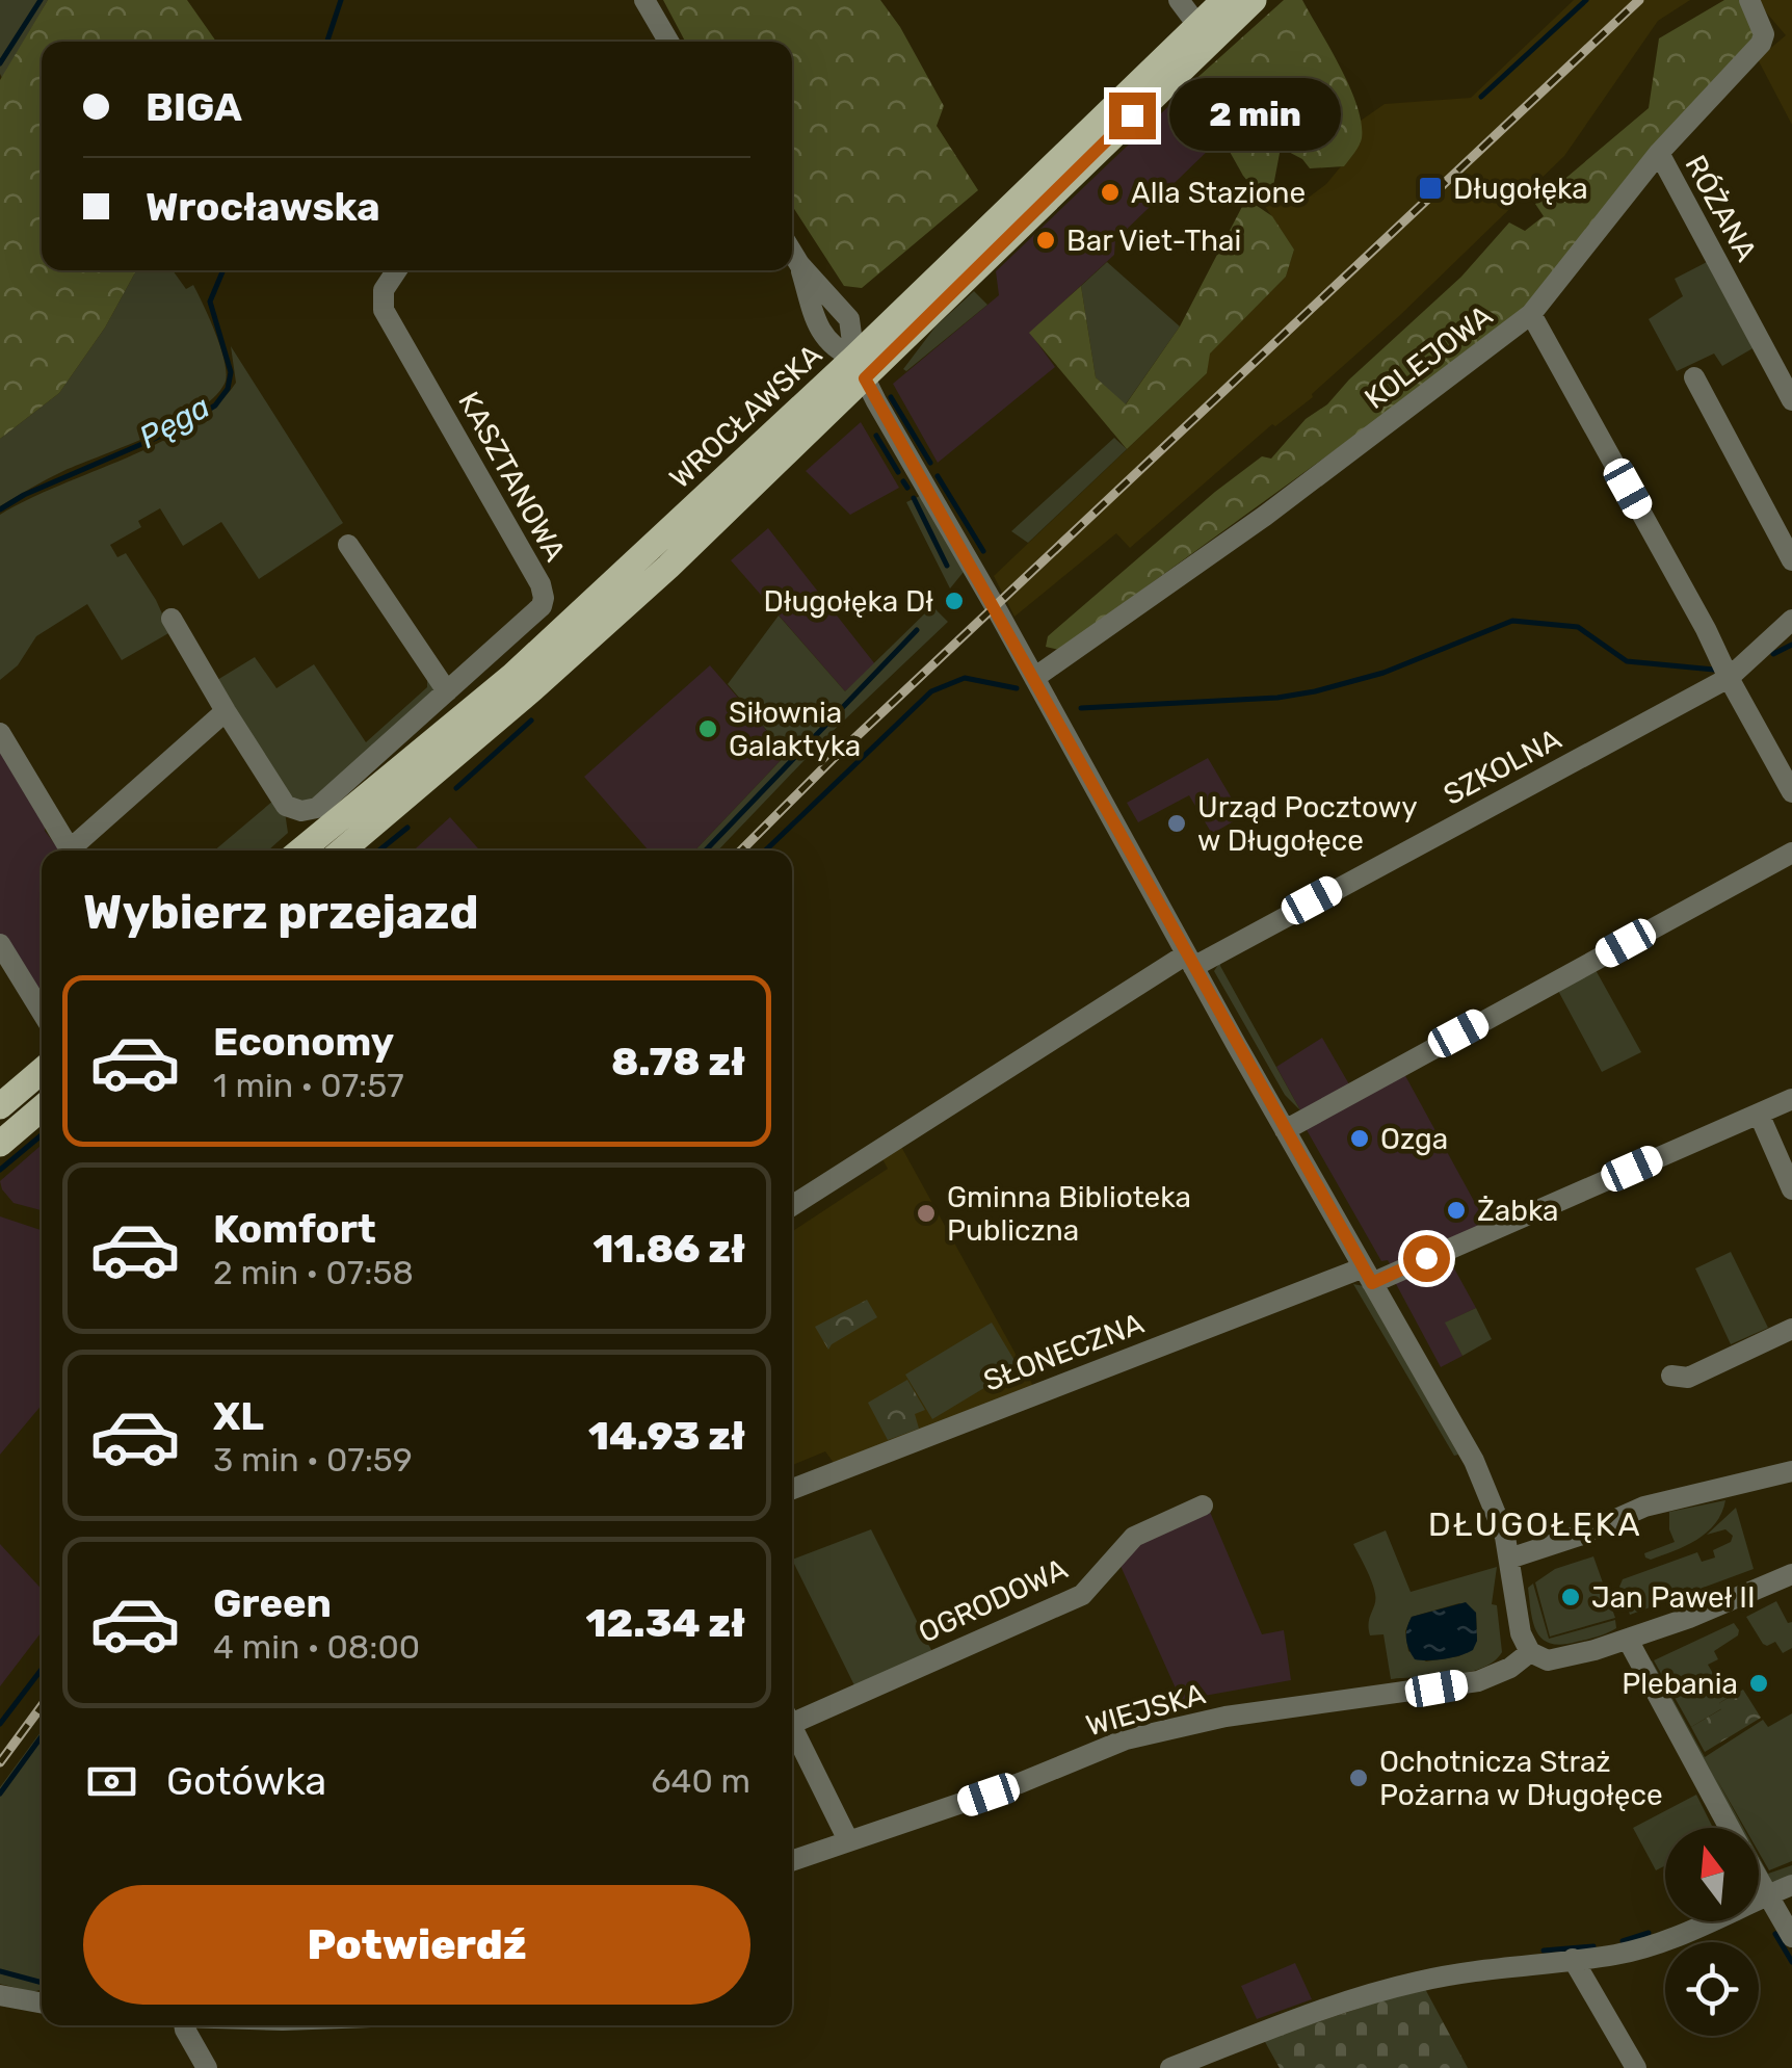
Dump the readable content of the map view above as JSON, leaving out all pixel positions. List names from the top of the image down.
{
  "streets": {
    "main road": ["WROCŁAWSKA"],
    "street": [
      "RÓŻANA",
      "KOLEJOWA",
      "KASZTANOWA",
      "SZKOLNA",
      "SŁONECZNA",
      "OGRODOWA",
      "WIEJSKA"
    ]
  },
  "crossings": [
    ["RÓŻANA", "KOLEJOWA"]
  ],
  "districts": ["DŁUGOŁĘKA"],
  "water": ["Pęga"],
  "places": {
    "transit": ["Długołęka"],
    "other": [
      "Alla Stazione",
      "Bar Viet-Thai",
      "Długołęka Dł",
      "Siłownia Galaktyka",
      "Urząd Pocztowy w Długołęce",
      "Ozga",
      "Żabka",
      "Gminna Biblioteka Publiczna",
      "Jan Paweł II",
      "Plebania",
      "Ochotnicza Straż Pożarna w Długołęce"
    ]
  },
  "north": "top",
  "page": {
    "banner": ["BIGA", "Wrocławska"],
    "bubble": "2 min",
    "heading": "Wybierz przejazd",
    "list": [
      {
        "name": "Economy",
        "note": "1 min · 07:57",
        "value": "8.78 zł"
      },
      {
        "name": "Komfort",
        "note": "2 min · 07:58",
        "value": "11.86 zł"
      },
      {
        "name": "XL",
        "note": "3 min · 07:59",
        "value": "14.93 zł"
      },
      {
        "name": "Green",
        "note": "4 min · 08:00",
        "value": "12.34 zł"
      }
    ],
    "pay": ["Gotówka", "640 m"],
    "buttons": "Potwierdź"
  }
}
